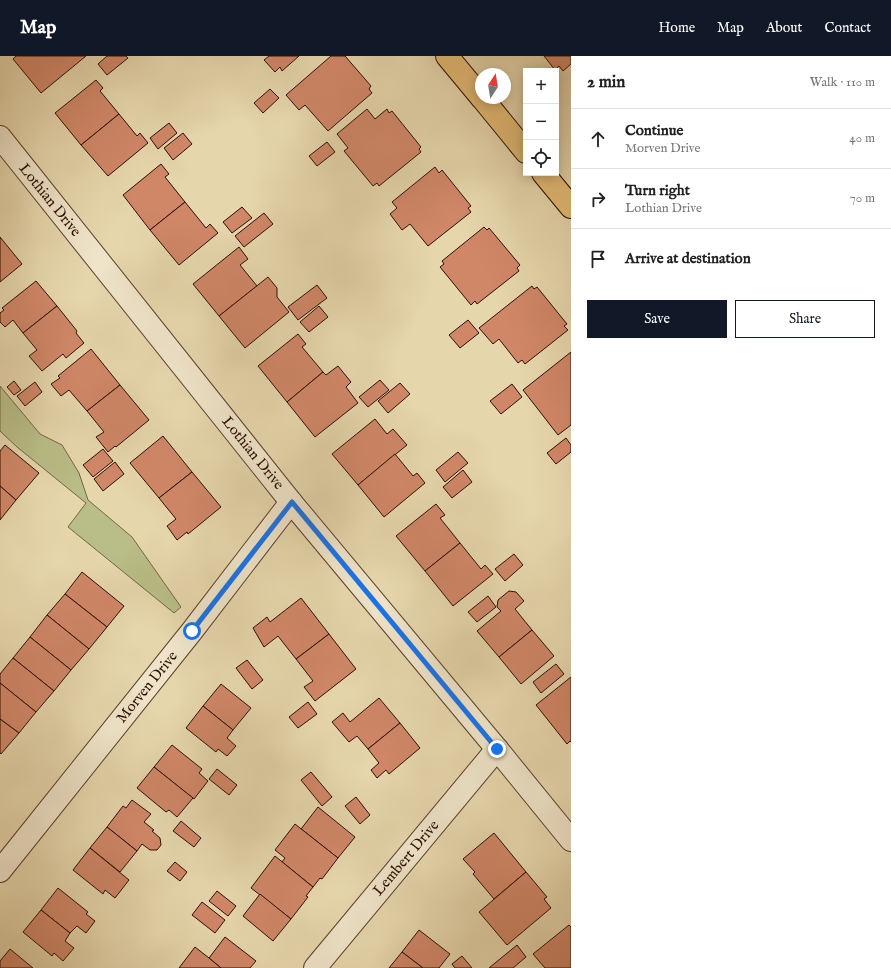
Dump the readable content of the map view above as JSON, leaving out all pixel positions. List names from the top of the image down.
{
  "streets": {
    "street": ["Lothian Drive", "Morven Drive", "Lembert Drive"]
  },
  "crossings": [
    ["Lothian Drive", "Morven Drive"],
    ["Lothian Drive", "Lembert Drive"]
  ],
  "north": "top",
  "page": {
    "header": "Map",
    "nav": [
      "Home",
      "Map",
      "About",
      "Contact"
    ],
    "heading": ["2 min", "Walk · 110 m"],
    "map_buttons": ["+", "−"],
    "list": [
      ["Continue", "Morven Drive", "40 m"],
      ["Turn right", "Lothian Drive", "70 m"],
      "Arrive at destination"
    ],
    "buttons": ["Save", "Share"]
  }
}
